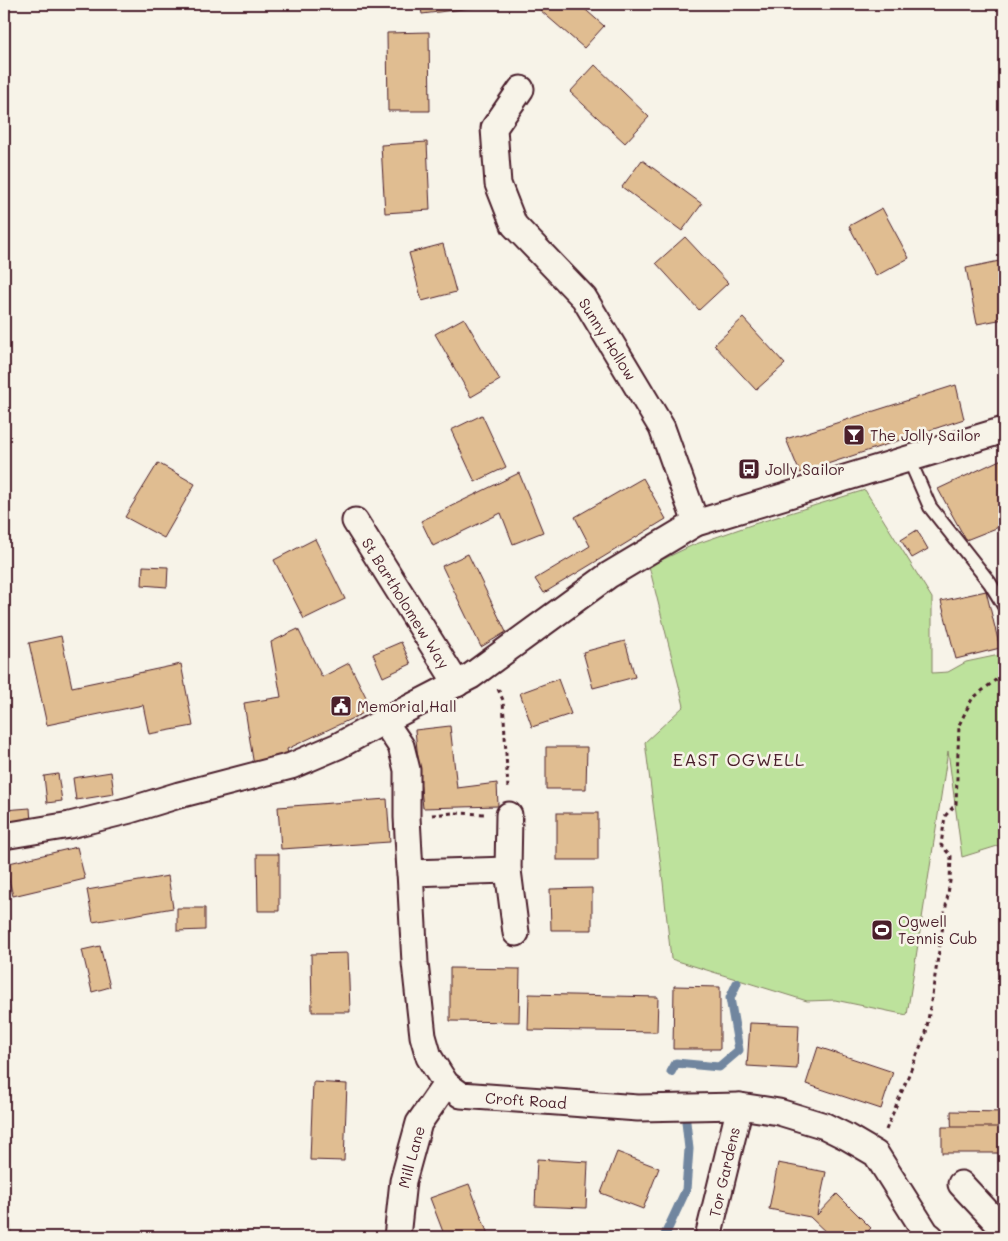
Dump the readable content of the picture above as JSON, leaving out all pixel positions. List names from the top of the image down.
{
  "streets": {
    "street": [
      "Sunny Hollow",
      "St Bartholomew Way",
      "Croft Road",
      "Mill Lane",
      "Tor Gardens"
    ]
  },
  "crossings": [
    ["Croft Road", "Mill Lane"],
    ["Croft Road", "Tor Gardens"]
  ],
  "districts": ["EAST OGWELL"],
  "places": {
    "bar": ["The Jolly Sailor"],
    "bus stop": ["Jolly Sailor"],
    "public building": ["Memorial Hall"],
    "sports": ["Ogwell Tennis Cub"]
  }
}
